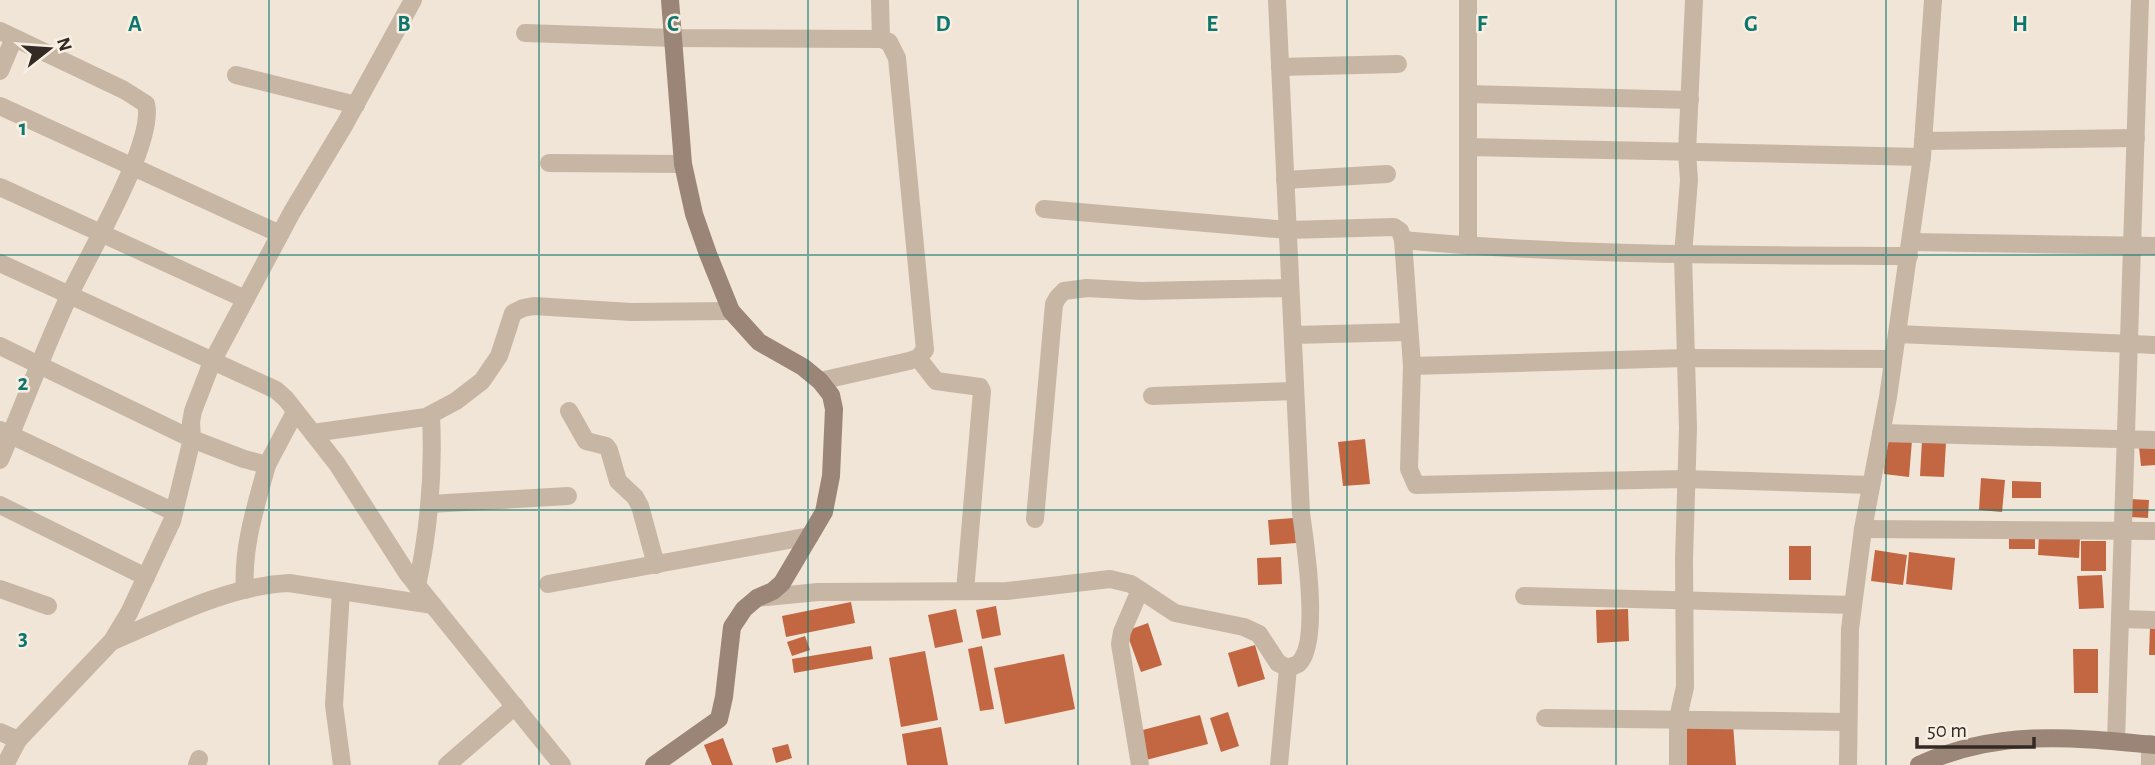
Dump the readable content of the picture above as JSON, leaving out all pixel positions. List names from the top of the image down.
{
  "scale_bar": "50 m",
  "north": "right",
  "grid": {
    "columns": [
      "A",
      "B",
      "C",
      "D",
      "E",
      "F",
      "G",
      "H"
    ],
    "rows": ["1", "2", "3"]
  }
}
